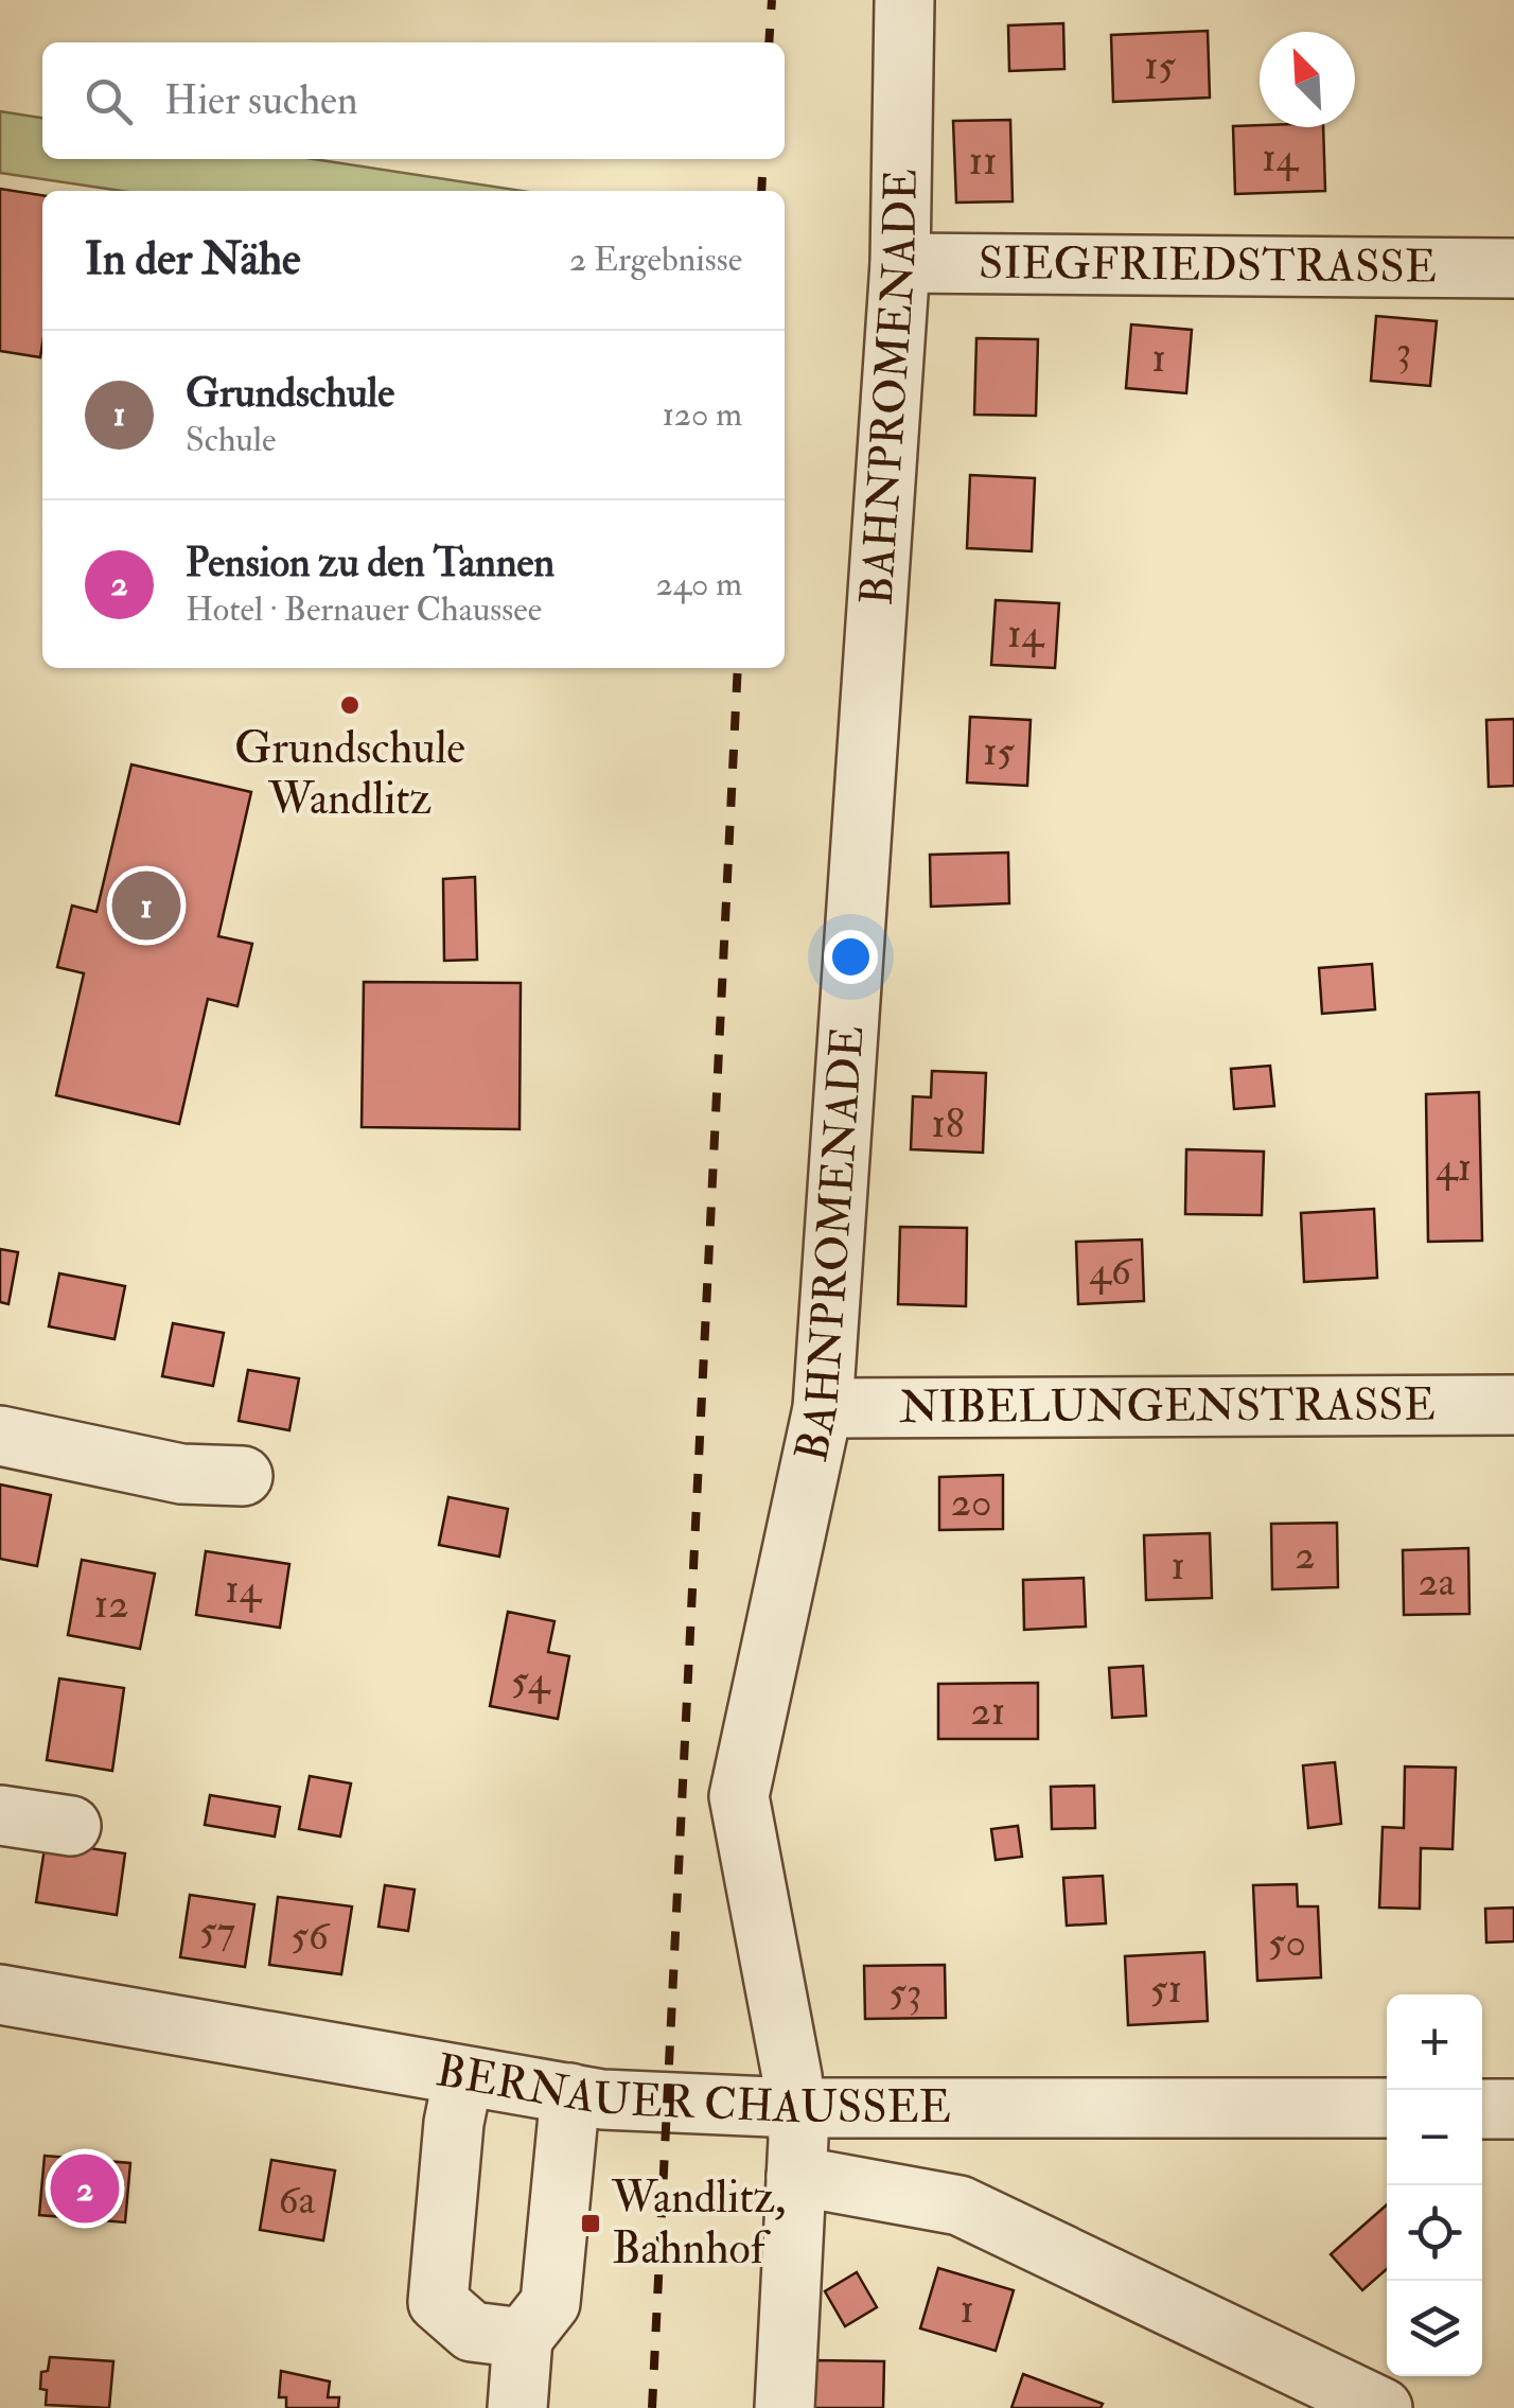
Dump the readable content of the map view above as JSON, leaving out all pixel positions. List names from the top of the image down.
{
  "streets": {
    "street": [
      "SIEGFRIEDSTRASSE",
      "BAHNPROMENADE",
      "NIBELUNGENSTRASSE",
      "BERNAUER CHAUSSEE"
    ]
  },
  "crossings": [
    ["SIEGFRIEDSTRASSE", "BAHNPROMENADE"],
    ["BAHNPROMENADE", "NIBELUNGENSTRASSE"],
    ["BAHNPROMENADE", "BERNAUER CHAUSSEE"]
  ],
  "places": {
    "other": ["Grundschule Wandlitz"],
    "transit": ["Wandlitz, Bahnhof"]
  },
  "house_numbers": [
    "15",
    "14",
    "11",
    "3",
    "1",
    "14",
    "15",
    "18",
    "41",
    "46",
    "20",
    "2",
    "1",
    "2a",
    "14",
    "12",
    "54",
    "21",
    "57",
    "56",
    "50",
    "51",
    "53",
    "6a",
    "1"
  ],
  "north": "top left",
  "page": {
    "search": "Hier suchen",
    "heading": ["In der Nähe", "2 Ergebnisse"],
    "list": [
      {
        "mark": "1",
        "name": "Grundschule",
        "note": "Schule",
        "value": "120 m"
      },
      {
        "mark": "2",
        "name": "Pension zu den Tannen",
        "note": "Hotel · Bernauer Chaussee",
        "value": "240 m"
      }
    ],
    "pins": ["1", "2"],
    "map_buttons": ["+", "−"]
  }
}
